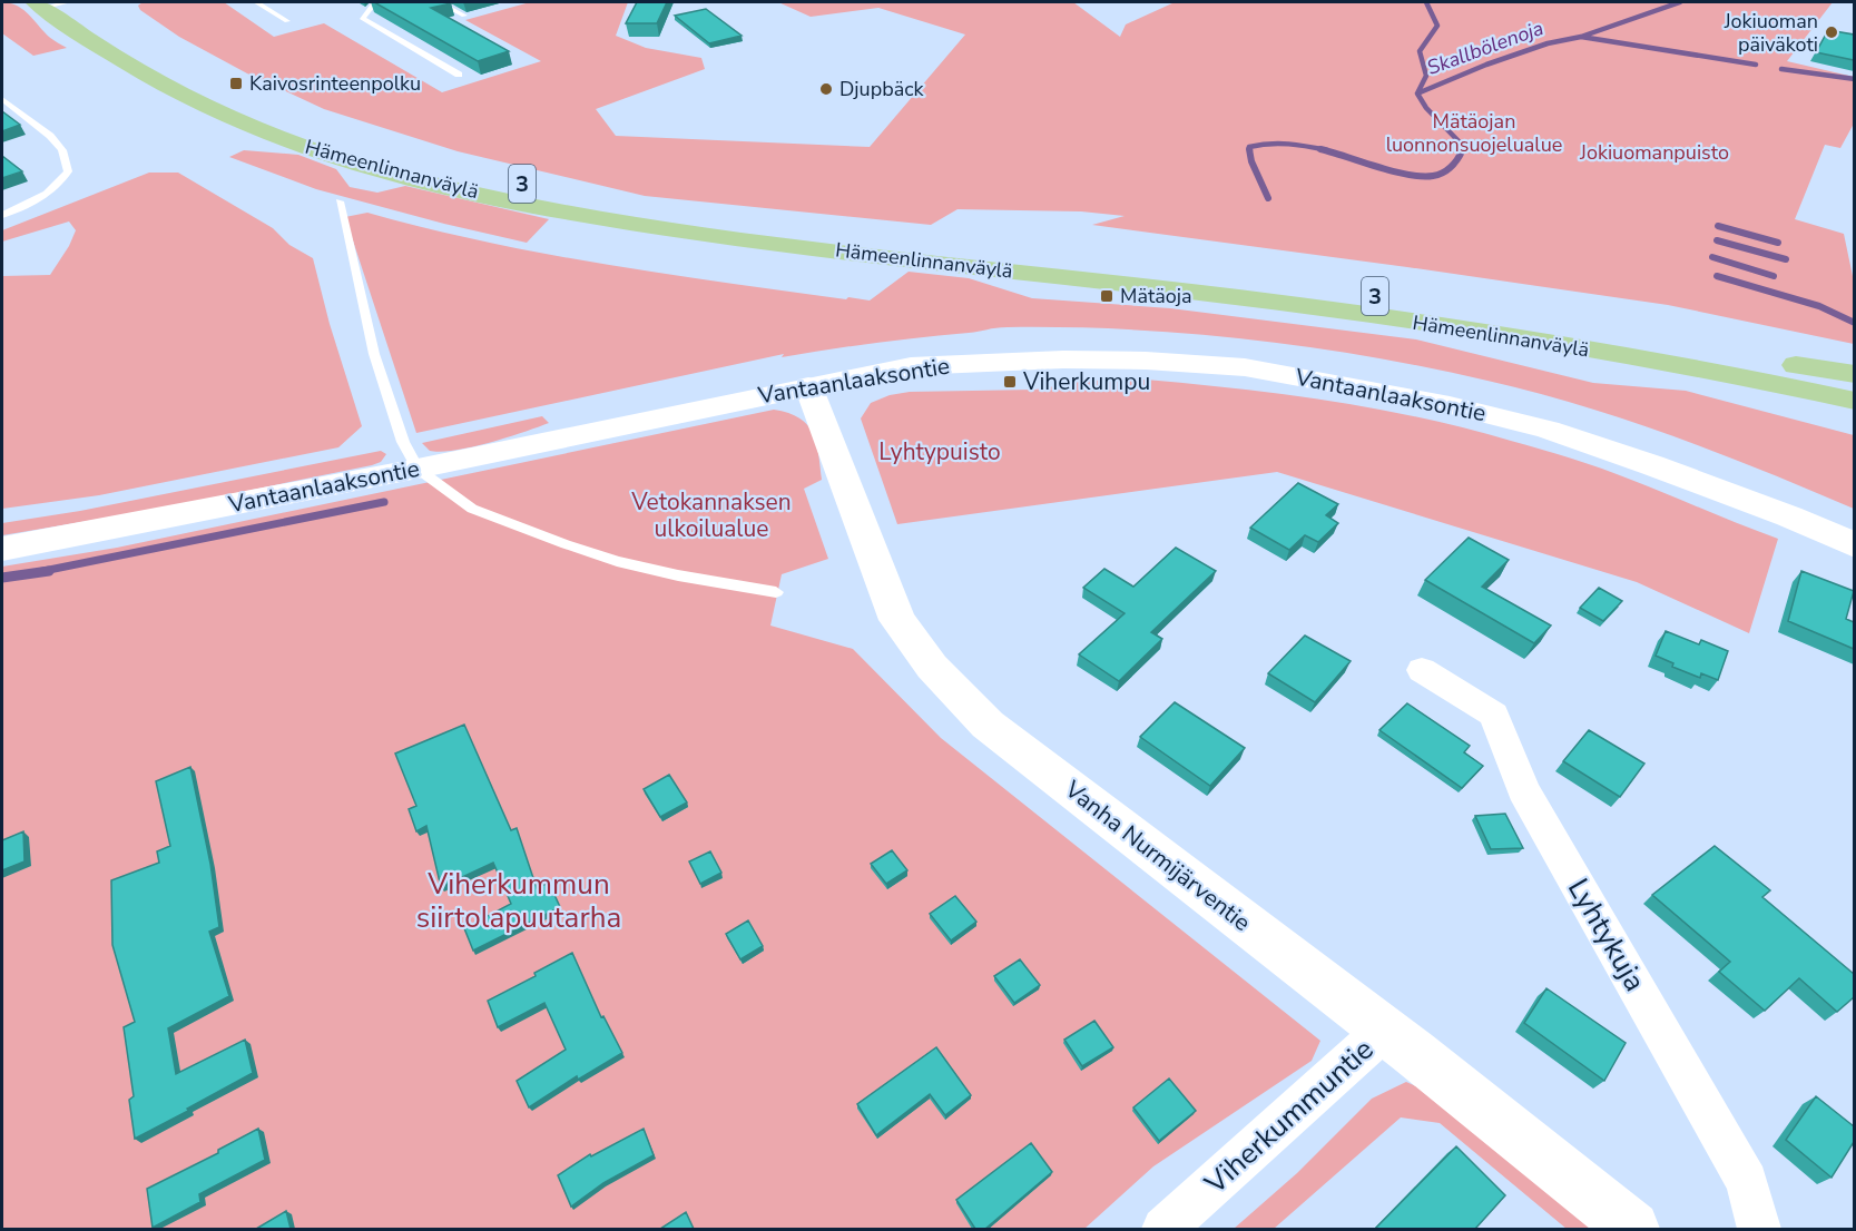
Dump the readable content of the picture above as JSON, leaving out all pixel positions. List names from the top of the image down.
{
  "streets": {
    "highway": ["Hämeenlinnanväylä", "3"],
    "main road": ["Vantaanlaaksontie", "Vanha Nurmijärventie"],
    "street": ["Lyhtykuja", "Viherkummuntie"]
  },
  "crossings": [
    ["Vantaanlaaksontie", "Vanha Nurmijärventie"],
    ["Vanha Nurmijärventie", "Viherkummuntie"]
  ],
  "water": ["Skallbölenoja"],
  "parks": [
    "Mätäojan luonnonsuojelualue",
    "Jokiuomanpuisto",
    "Lyhtypuisto",
    "Vetokannaksen ulkoilualue",
    "Viherkummun siirtolapuutarha"
  ],
  "places": {
    "other": ["Jokiuoman päiväkoti", "Djupbäck"],
    "transit": ["Kaivosrinteenpolku", "Mätäoja", "Viherkumpu"]
  }
}
